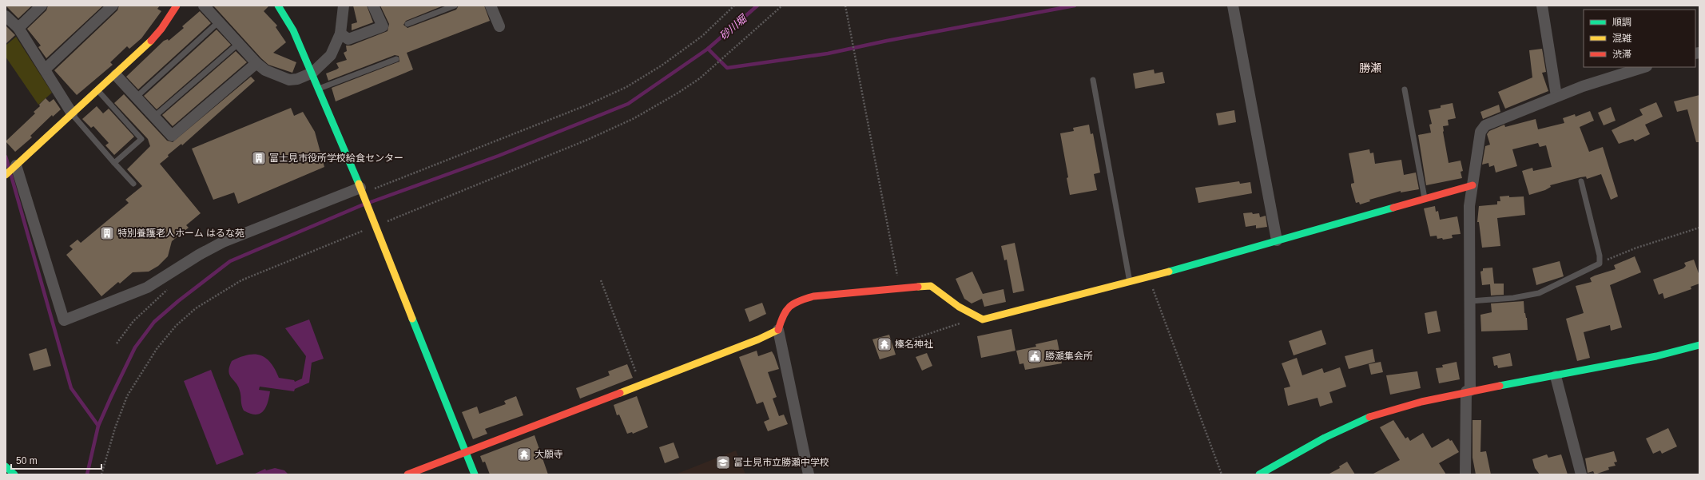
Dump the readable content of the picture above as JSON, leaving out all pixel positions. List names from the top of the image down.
{
  "districts": ["勝瀬"],
  "water": ["砂川堀"],
  "places": {
    "building": ["富士見市役所学校給食センター", "特別養護老人ホーム はるな苑"],
    "temple": ["榛名神社", "大願寺"],
    "public building": ["勝瀬集会所"],
    "school or university": ["富士見市立勝瀬中学校"]
  },
  "legend": ["順調", "混雑", "渋滞"],
  "scale_bar": "50 m"
}
